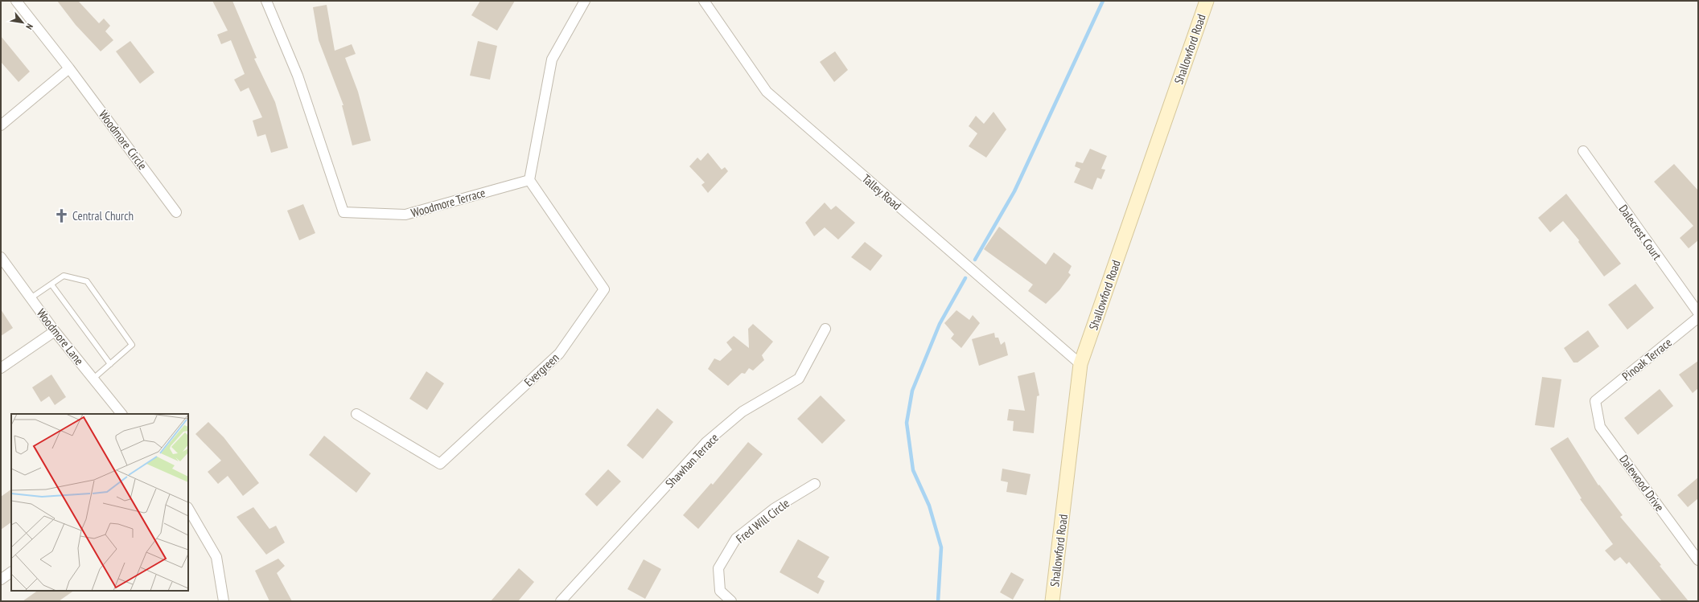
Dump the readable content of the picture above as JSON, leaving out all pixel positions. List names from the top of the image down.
{
  "streets": {
    "street": [
      "Shallowford Road",
      "Woodmore Circle",
      "Talley Road",
      "Woodmore Terrace",
      "Dalecrest Court",
      "Woodmore Lane",
      "Pinoak Terrace",
      "Evergreen",
      "Shawhan Terrace",
      "Dalewood Drive",
      "Fred Will Circle"
    ]
  },
  "crossings": [
    ["Shallowford Road", "Talley Road"],
    ["Woodmore Terrace", "Evergreen"],
    ["Pinoak Terrace", "Dalewood Drive"]
  ],
  "places": {
    "church": ["Central Church"]
  },
  "north": "bottom right"
}
